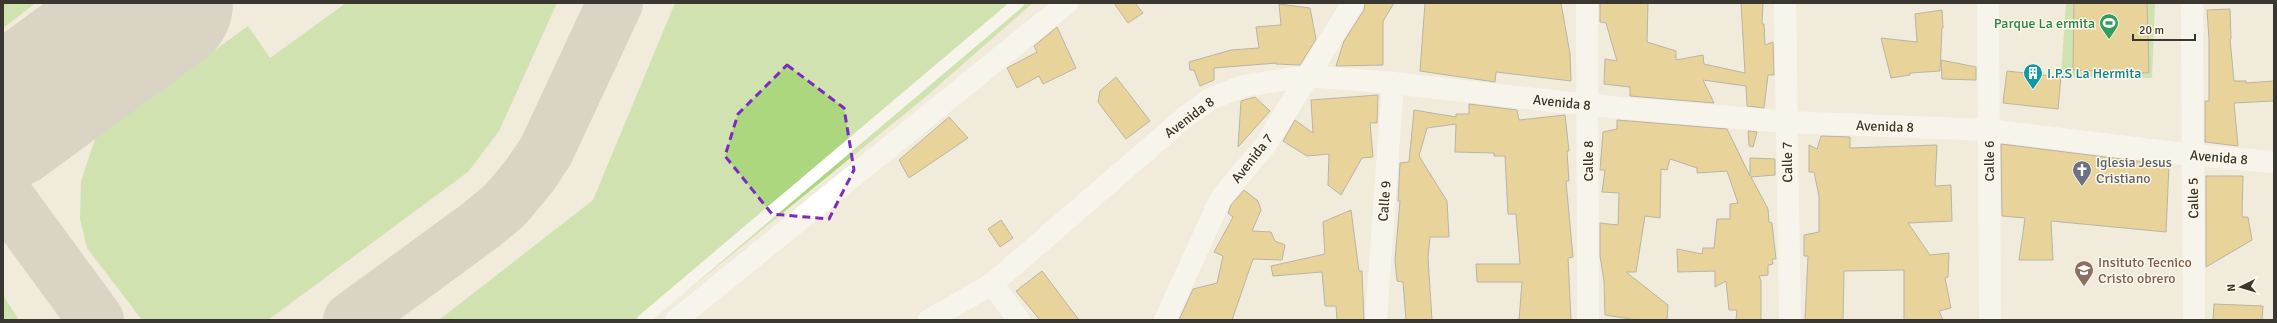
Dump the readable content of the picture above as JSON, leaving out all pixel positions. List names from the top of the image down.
{
  "streets": {
    "street": [
      "Avenida 8",
      "Avenida 7",
      "Calle 8",
      "Calle 6",
      "Calle 7",
      "Calle 5",
      "Calle 9"
    ]
  },
  "crossings": [
    ["Avenida 8", "Avenida 7"],
    ["Avenida 8", "Calle 8"],
    ["Avenida 8", "Calle 6"],
    ["Avenida 8", "Calle 7"],
    ["Avenida 8", "Calle 5"],
    ["Avenida 8", "Calle 9"]
  ],
  "places": {
    "sports": ["Parque La ermita"],
    "building": ["I.P.S La Hermita"],
    "church": ["Iglesia Jesus Cristiano"],
    "school or university": ["Insituto Tecnico Cristo obrero"]
  },
  "scale_bar": "20 m",
  "north": "left"
}
